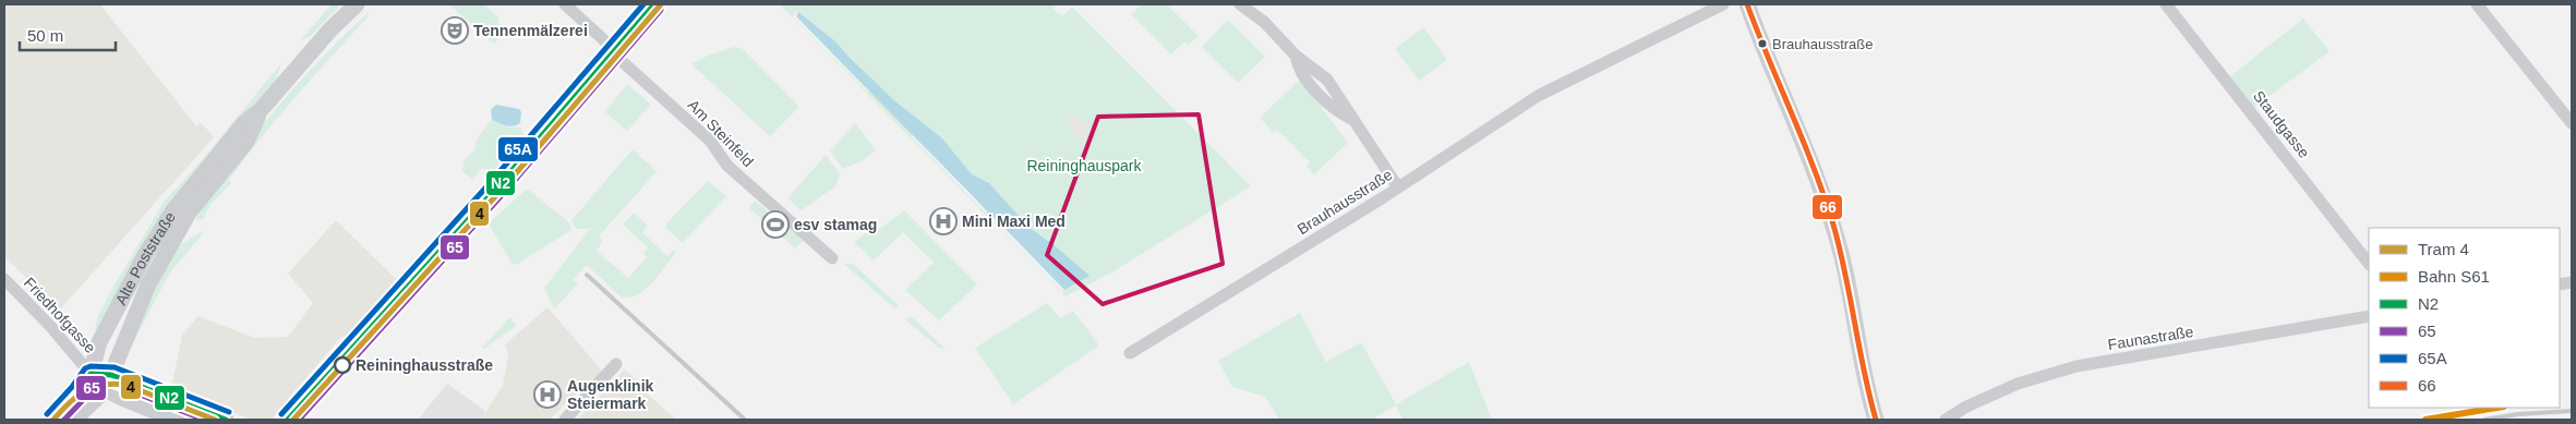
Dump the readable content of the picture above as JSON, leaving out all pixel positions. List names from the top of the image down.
{
  "streets": {
    "main road": ["Alte Poststraße"],
    "street": [
      "Staudgasse",
      "Am Steinfeld",
      "Brauhausstraße",
      "Friedhofgasse",
      "Faunastraße"
    ]
  },
  "crossings": [
    ["Alte Poststraße", "Friedhofgasse"]
  ],
  "parks": ["Reininghauspark"],
  "places": {
    "theatre": ["Tennenmälzerei"],
    "other": ["Brauhausstraße", "Reininghausstraße"],
    "hospital": ["Mini Maxi Med", "Augenklinik Steiermark"],
    "sports": ["esv stamag"]
  },
  "lines": [
    "tram line 4",
    "transit line N2",
    "transit line 65A",
    "transit line 66",
    "transit line 65",
    "rail line S61"
  ],
  "legend": [
    "Tram 4",
    "Bahn S61",
    "N2",
    "65",
    "65A",
    "66"
  ],
  "scale_bar": "50 m"
}
